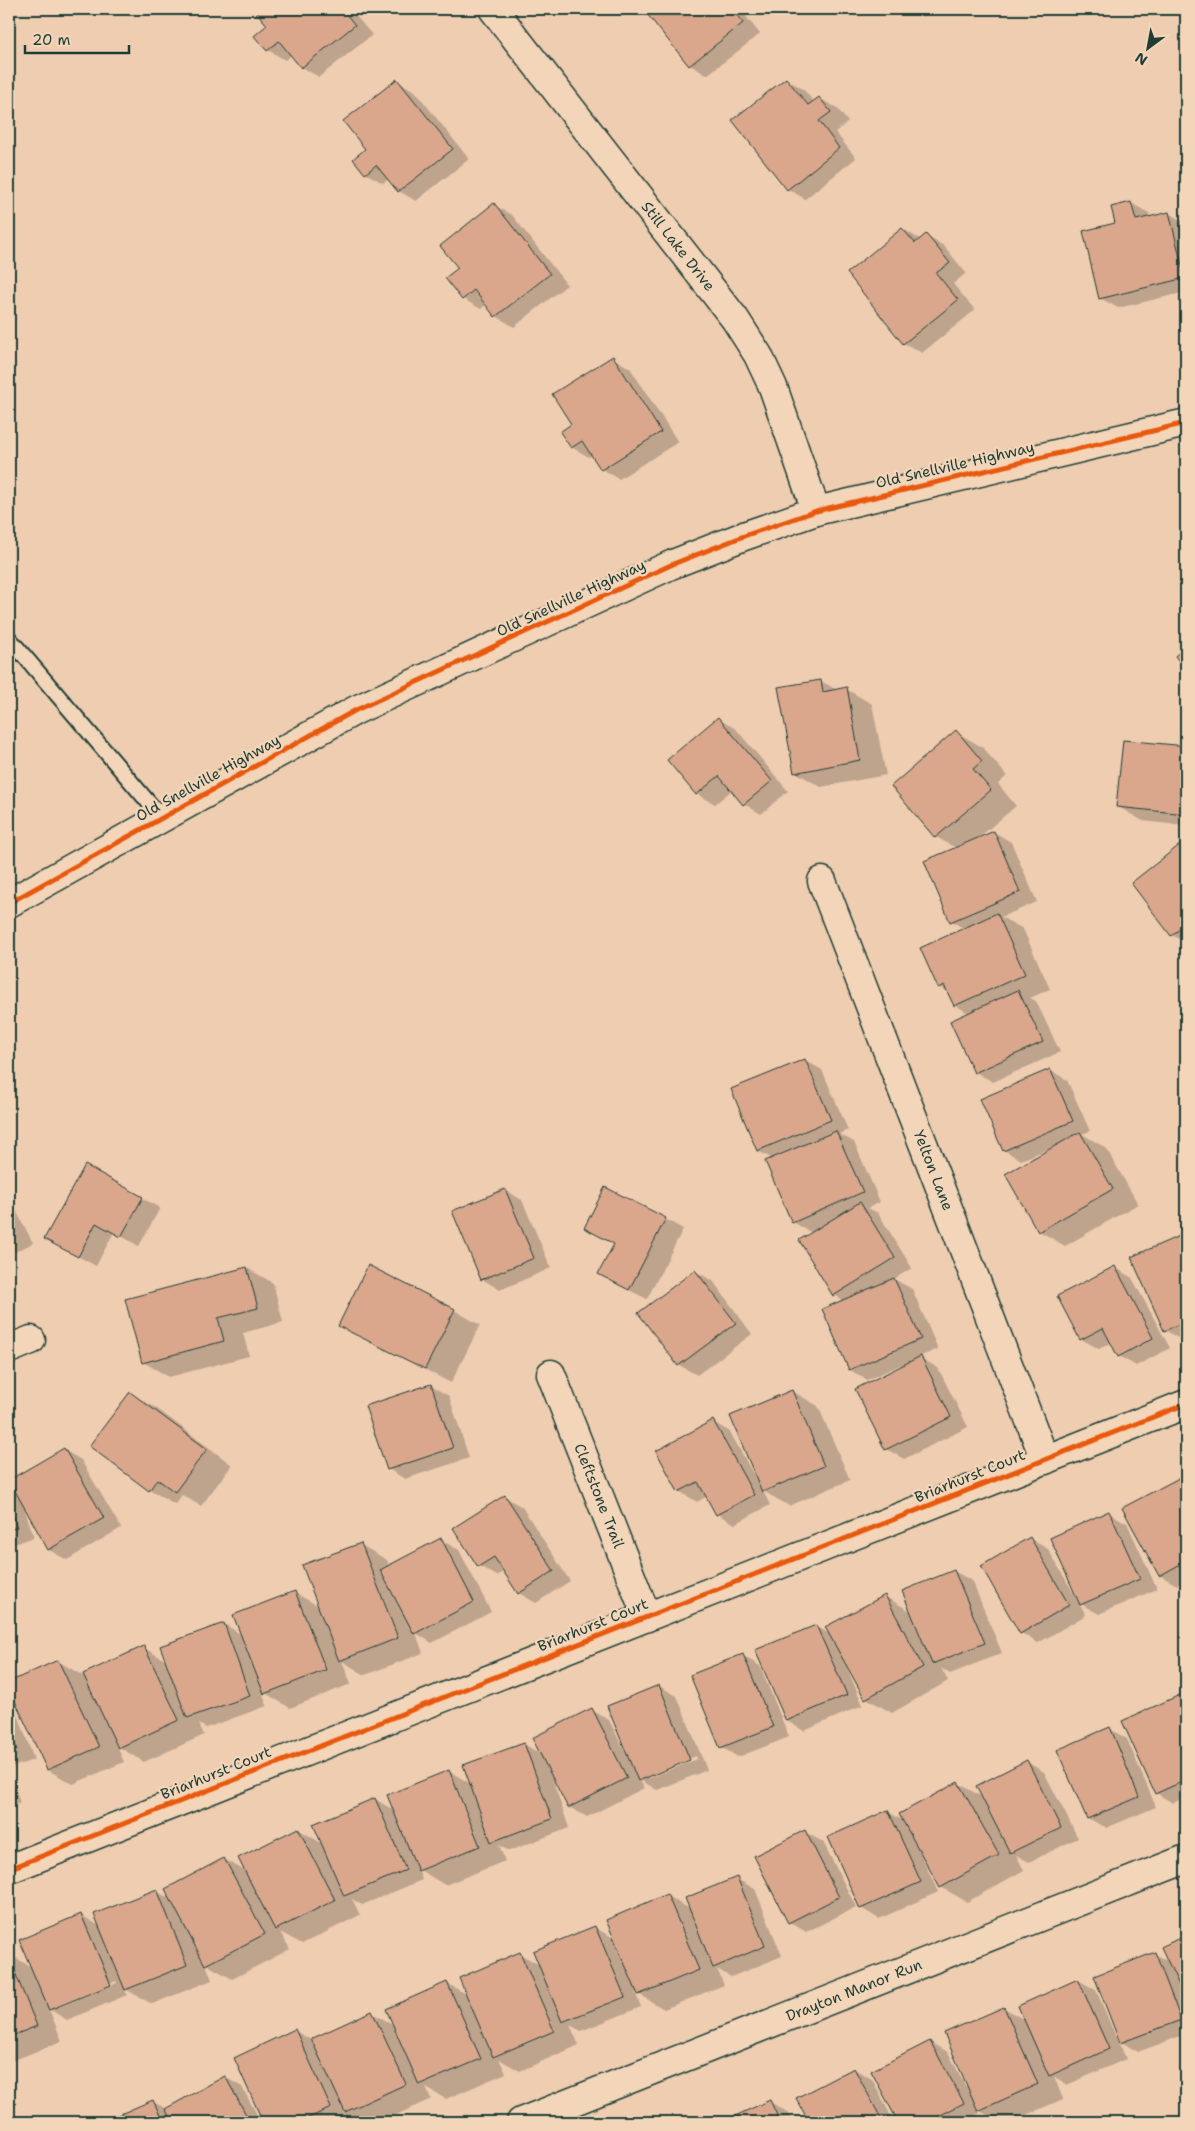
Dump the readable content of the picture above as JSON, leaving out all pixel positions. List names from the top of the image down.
{
  "streets": {
    "street": [
      "Still Lake Drive",
      "Old Snellville Highway",
      "Yelton Lane",
      "Briarhurst Court",
      "Cleftstone Trail",
      "Drayton Manor Run"
    ]
  },
  "crossings": [
    ["Still Lake Drive", "Old Snellville Highway"],
    ["Yelton Lane", "Briarhurst Court"],
    ["Briarhurst Court", "Cleftstone Trail"]
  ],
  "scale_bar": "20 m",
  "north": "bottom left"
}
